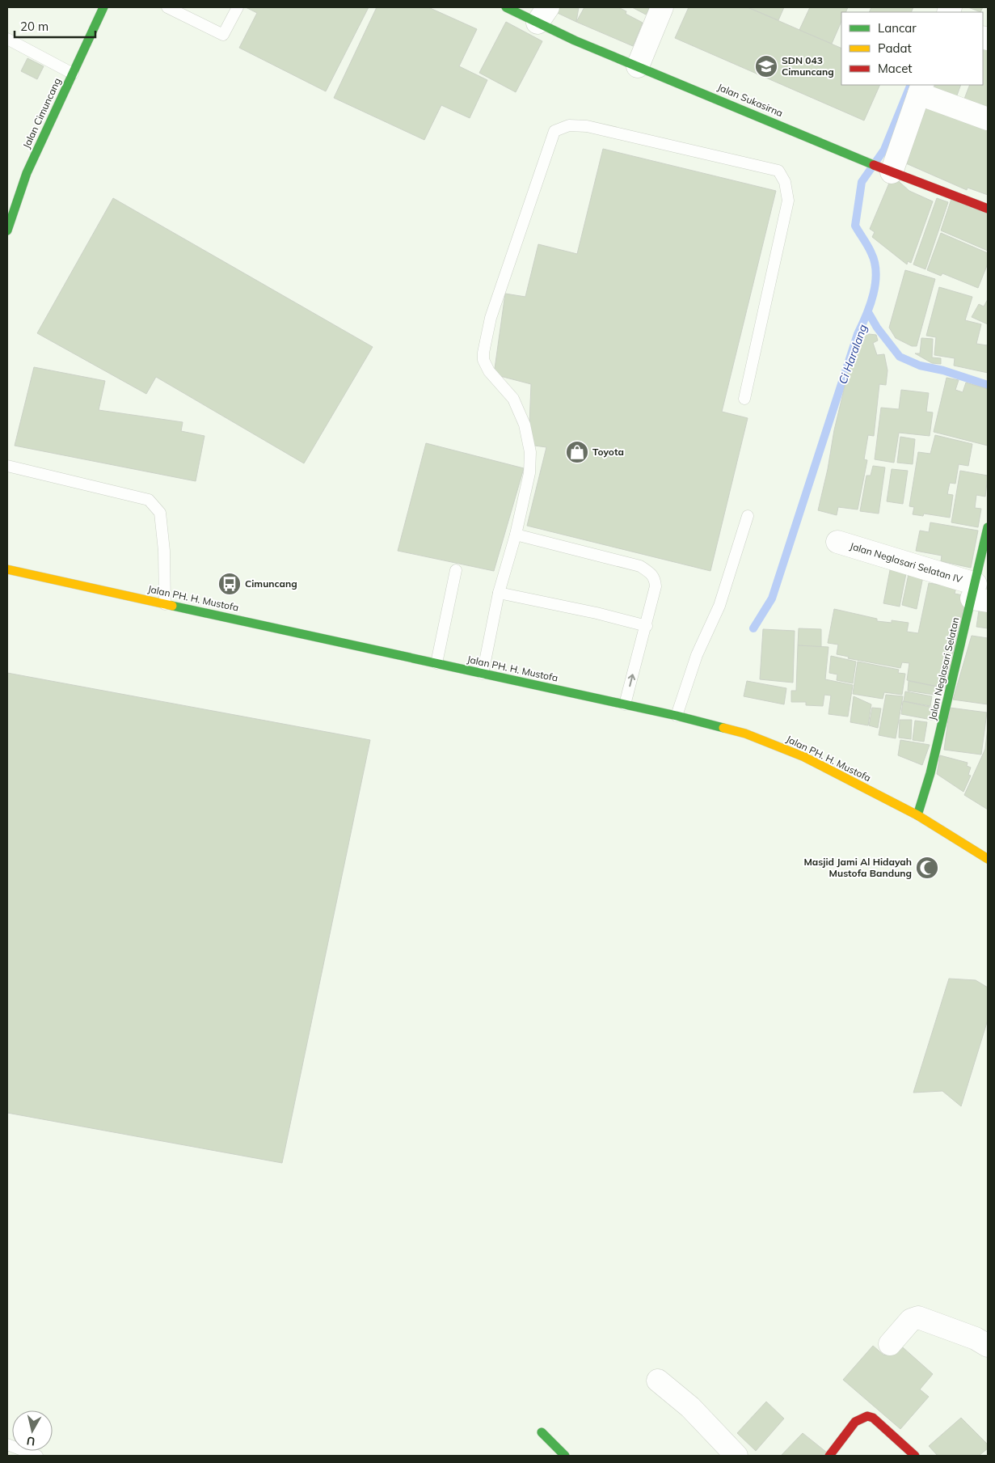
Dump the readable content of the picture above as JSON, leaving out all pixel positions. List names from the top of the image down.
{
  "streets": {
    "main road": [
      "Jalan Sukasirna",
      "Jalan Cimuncang",
      "Jalan PH. H. Mustofa",
      "Jalan Neglasari Selatan"
    ],
    "street": ["Jalan Neglasari Selatan IV"]
  },
  "crossings": [
    ["Jalan Neglasari Selatan IV", "Jalan Neglasari Selatan"],
    ["Jalan PH. H. Mustofa", "Jalan Neglasari Selatan"]
  ],
  "water": ["Ci Haralang"],
  "places": {
    "school or university": ["SDN 043 Cimuncang"],
    "shop": ["Toyota"],
    "bus stop": ["Cimuncang"],
    "mosque": ["Masjid Jami Al Hidayah Mustofa Bandung"]
  },
  "legend": ["Lancar", "Padat", "Macet"],
  "scale_bar": "20 m",
  "north": "bottom"
}
